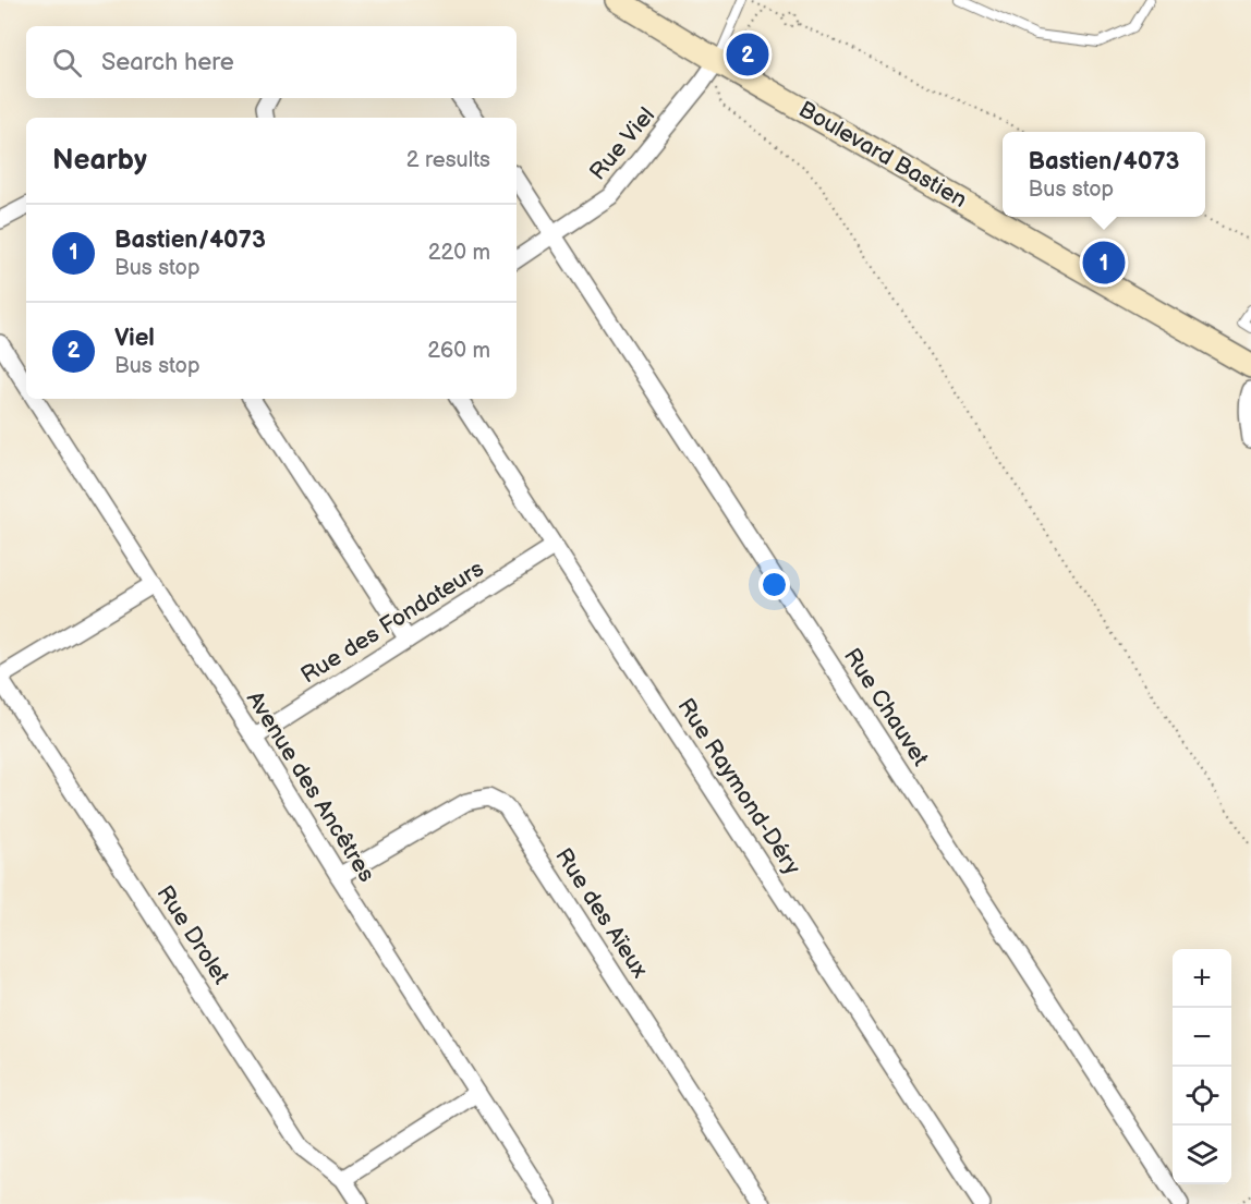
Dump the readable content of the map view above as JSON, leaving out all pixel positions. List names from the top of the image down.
{
  "streets": {
    "main road": ["Boulevard Bastien"],
    "street": [
      "Rue Viel",
      "Rue des Fondateurs",
      "Rue Chauvet",
      "Avenue des Ancêtres",
      "Rue Raymond-Déry",
      "Rue des Aïeux",
      "Rue Drolet"
    ]
  },
  "crossings": [
    ["Rue Viel", "Boulevard Bastien"],
    ["Rue Viel", "Rue Chauvet"],
    ["Rue des Fondateurs", "Avenue des Ancêtres"],
    ["Rue des Fondateurs", "Rue Raymond-Déry"],
    ["Avenue des Ancêtres", "Rue des Aïeux"]
  ],
  "page": {
    "search": "Search here",
    "pins": ["2", "1"],
    "heading": ["Nearby", "2 results"],
    "popup": ["Bastien/4073", "Bus stop"],
    "list": [
      {
        "mark": "1",
        "name": "Bastien/4073",
        "note": "Bus stop",
        "value": "220 m"
      },
      {
        "mark": "2",
        "name": "Viel",
        "note": "Bus stop",
        "value": "260 m"
      }
    ],
    "map_buttons": ["+", "−"]
  }
}
